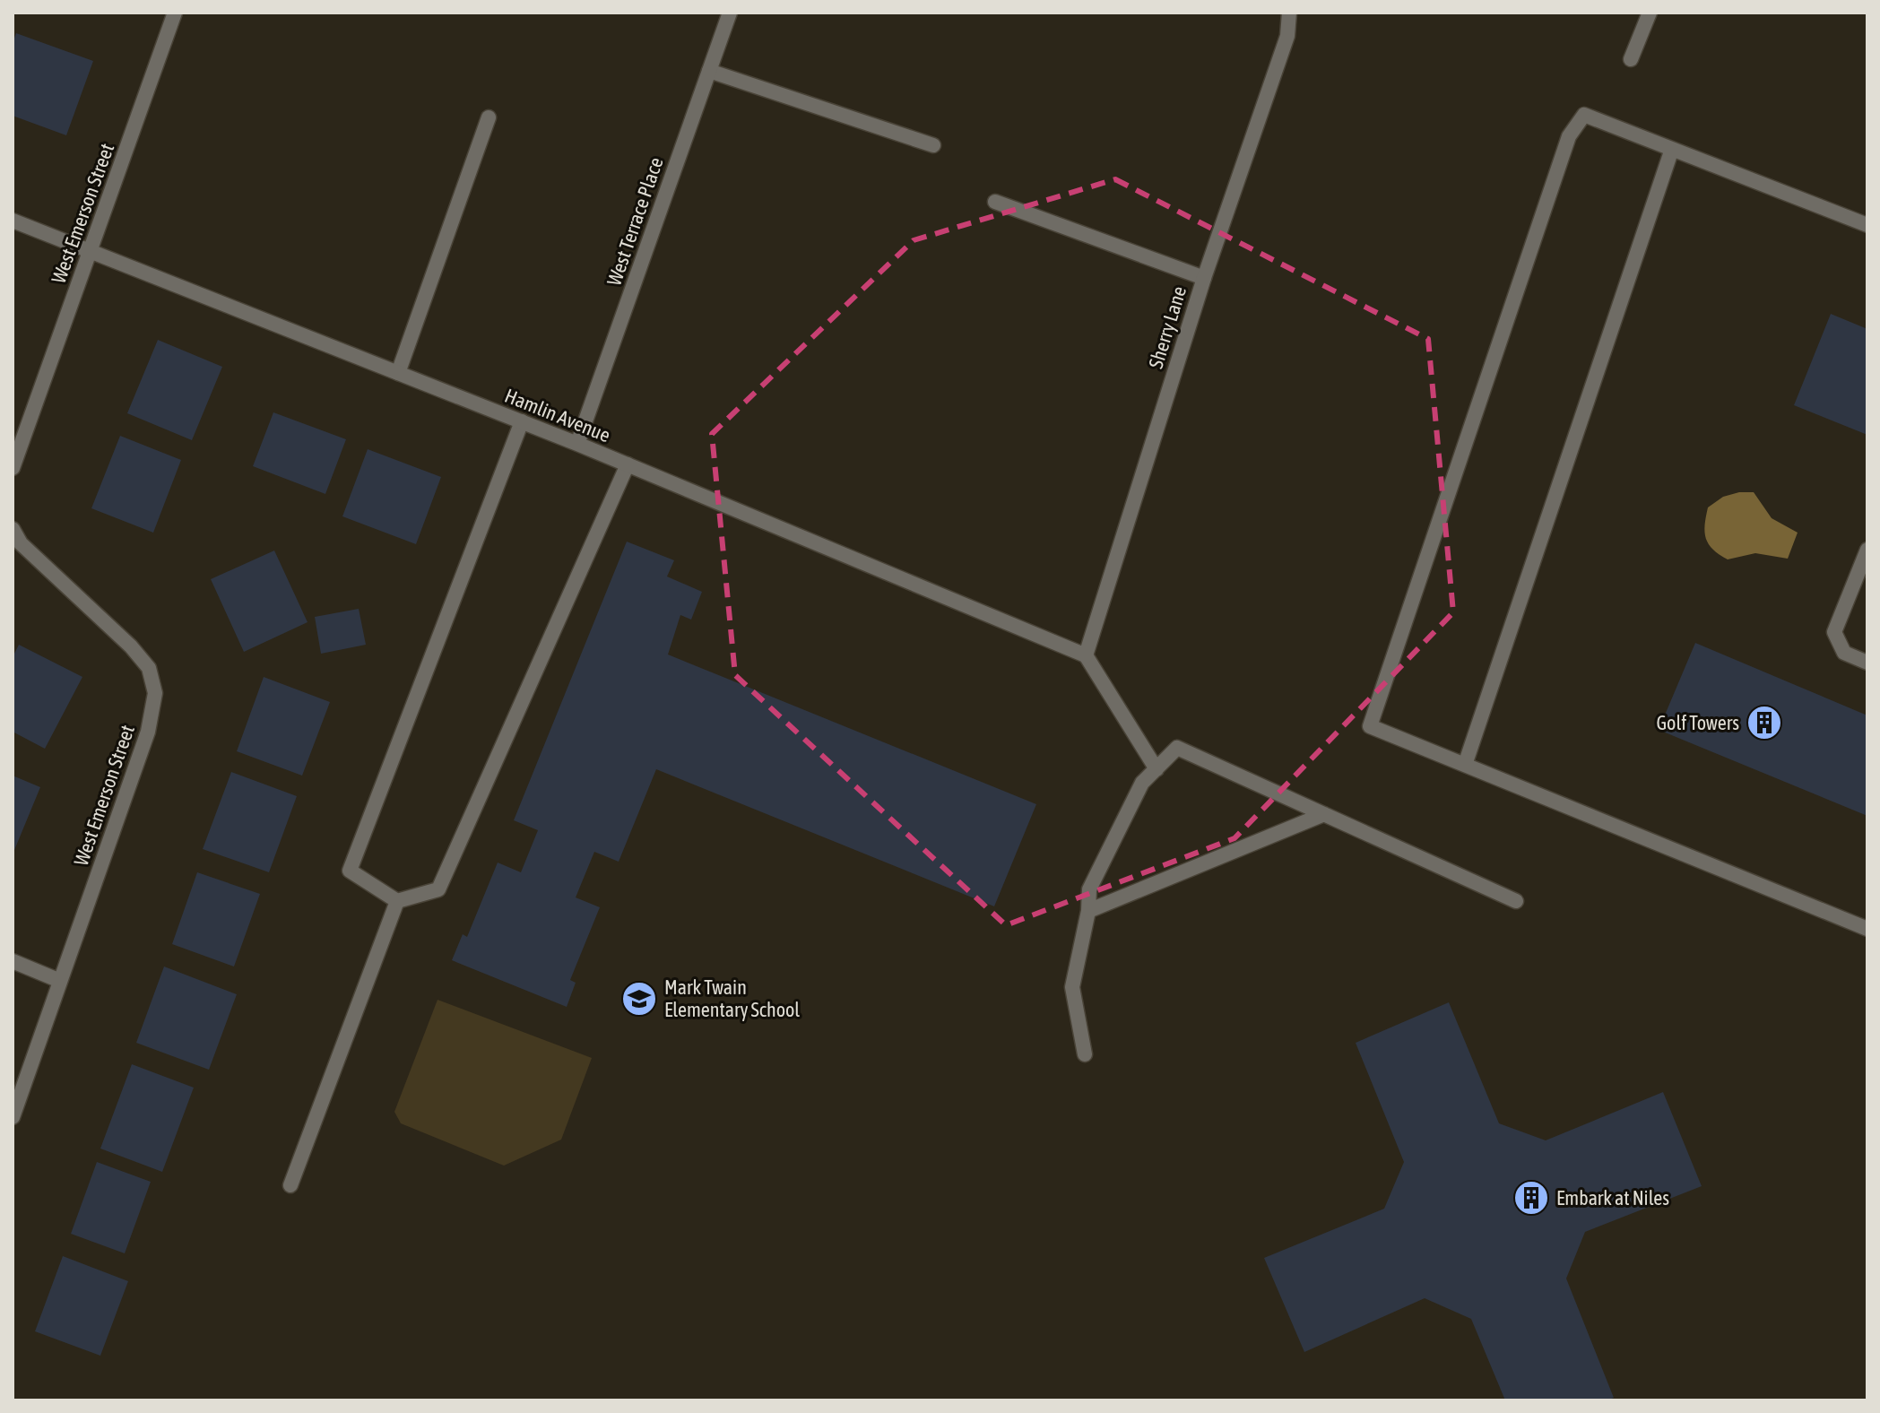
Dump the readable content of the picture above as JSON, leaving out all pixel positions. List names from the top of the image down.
{
  "streets": {
    "street": [
      "West Emerson Street",
      "West Terrace Place",
      "Sherry Lane",
      "Hamlin Avenue"
    ]
  },
  "crossings": [
    ["West Emerson Street", "Hamlin Avenue"],
    ["West Terrace Place", "Hamlin Avenue"],
    ["Sherry Lane", "Hamlin Avenue"]
  ],
  "places": {
    "building": ["Golf Towers", "Embark at Niles"],
    "school or university": ["Mark Twain Elementary School"]
  }
}
